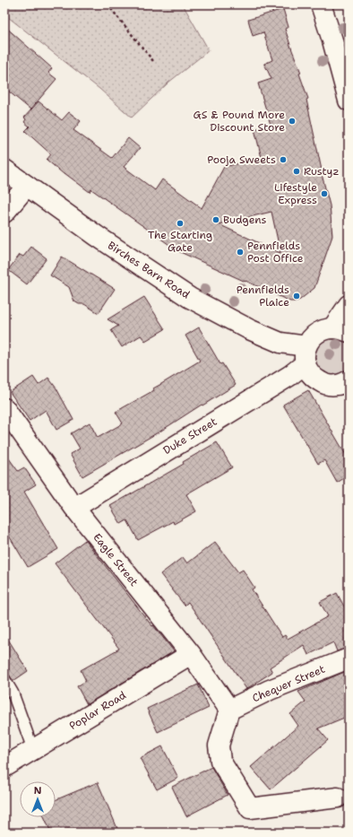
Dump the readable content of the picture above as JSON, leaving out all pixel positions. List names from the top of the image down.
{
  "streets": {
    "street": [
      "Birches Barn Road",
      "Duke Street",
      "Eagle Street",
      "Chequer Street",
      "Poplar Road"
    ]
  },
  "crossings": [
    ["Birches Barn Road", "Duke Street"],
    ["Duke Street", "Eagle Street"],
    ["Eagle Street", "Chequer Street"],
    ["Eagle Street", "Poplar Road"]
  ],
  "places": [
    "GS £ Pound More Discount Store",
    "Pooja Sweets",
    "Rustyz",
    "Lifestyle Express",
    "Budgens",
    "The Starting Gate",
    "Pennfields Post Office",
    "Pennfields Plaice"
  ],
  "north": "top"
}
